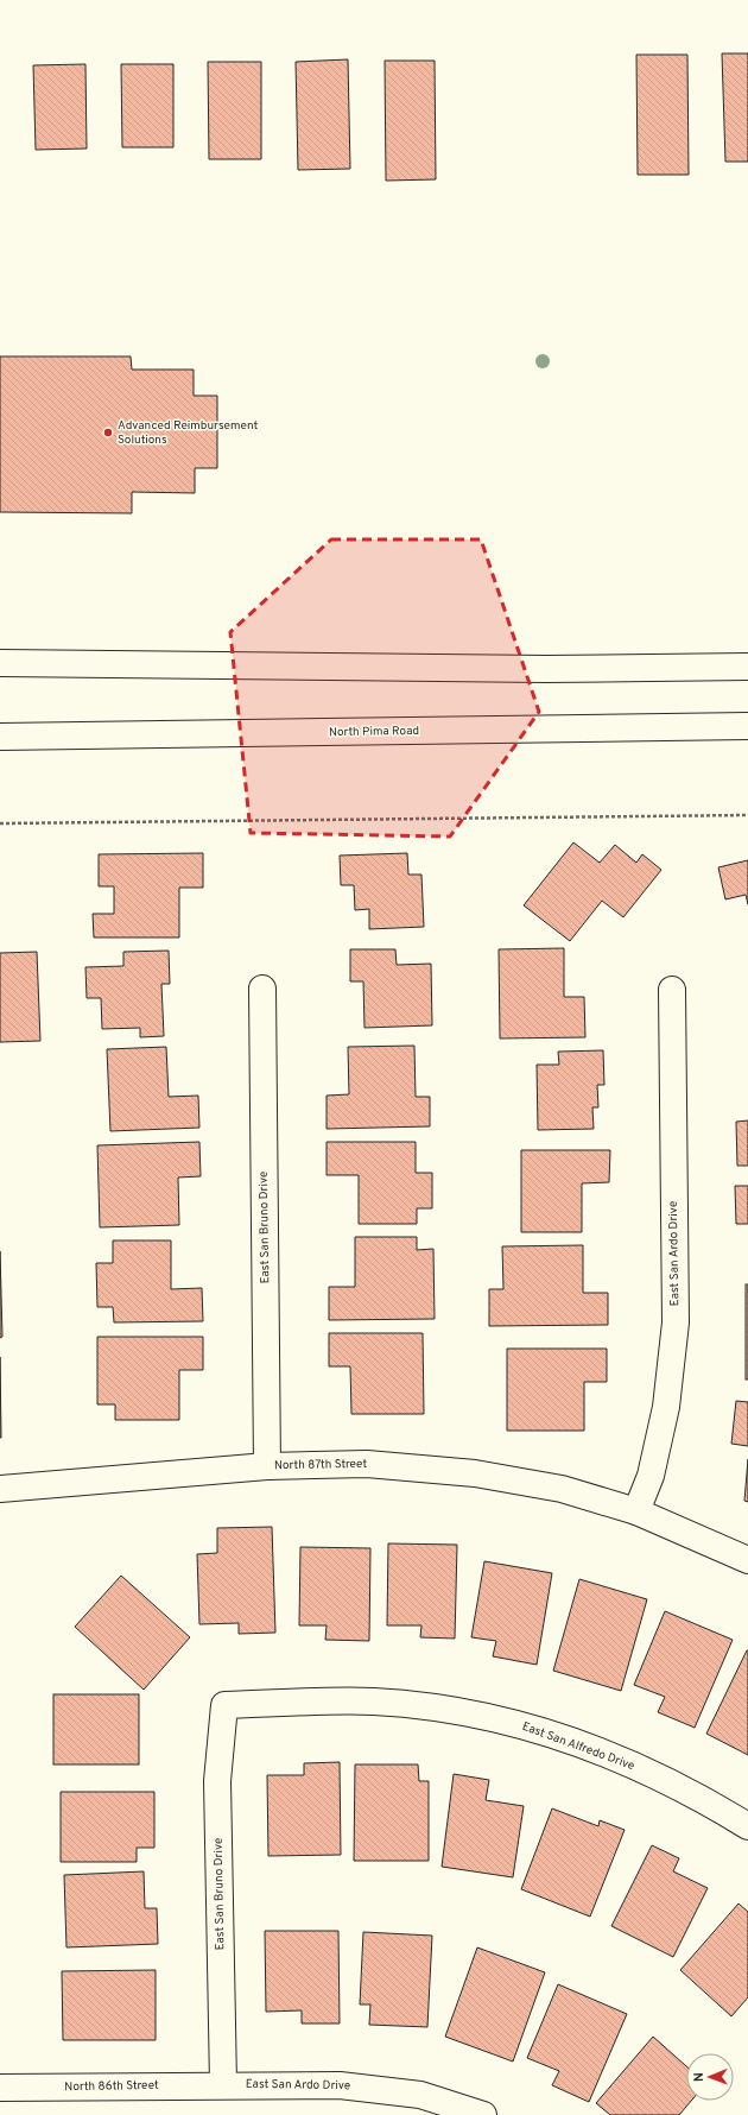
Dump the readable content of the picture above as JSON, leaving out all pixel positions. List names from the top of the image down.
{
  "streets": {
    "street": [
      "North Pima Road",
      "East San Bruno Drive",
      "East San Ardo Drive",
      "North 87th Street",
      "East San Alfredo Drive",
      "North 86th Street"
    ]
  },
  "crossings": [
    ["East San Bruno Drive", "East San Ardo Drive"],
    ["East San Bruno Drive", "North 87th Street"],
    ["East San Bruno Drive", "East San Alfredo Drive"],
    ["East San Bruno Drive", "North 86th Street"],
    ["East San Ardo Drive", "North 87th Street"],
    ["East San Ardo Drive", "North 86th Street"]
  ],
  "places": ["Advanced Reimbursement Solutions"],
  "north": "left"
}
